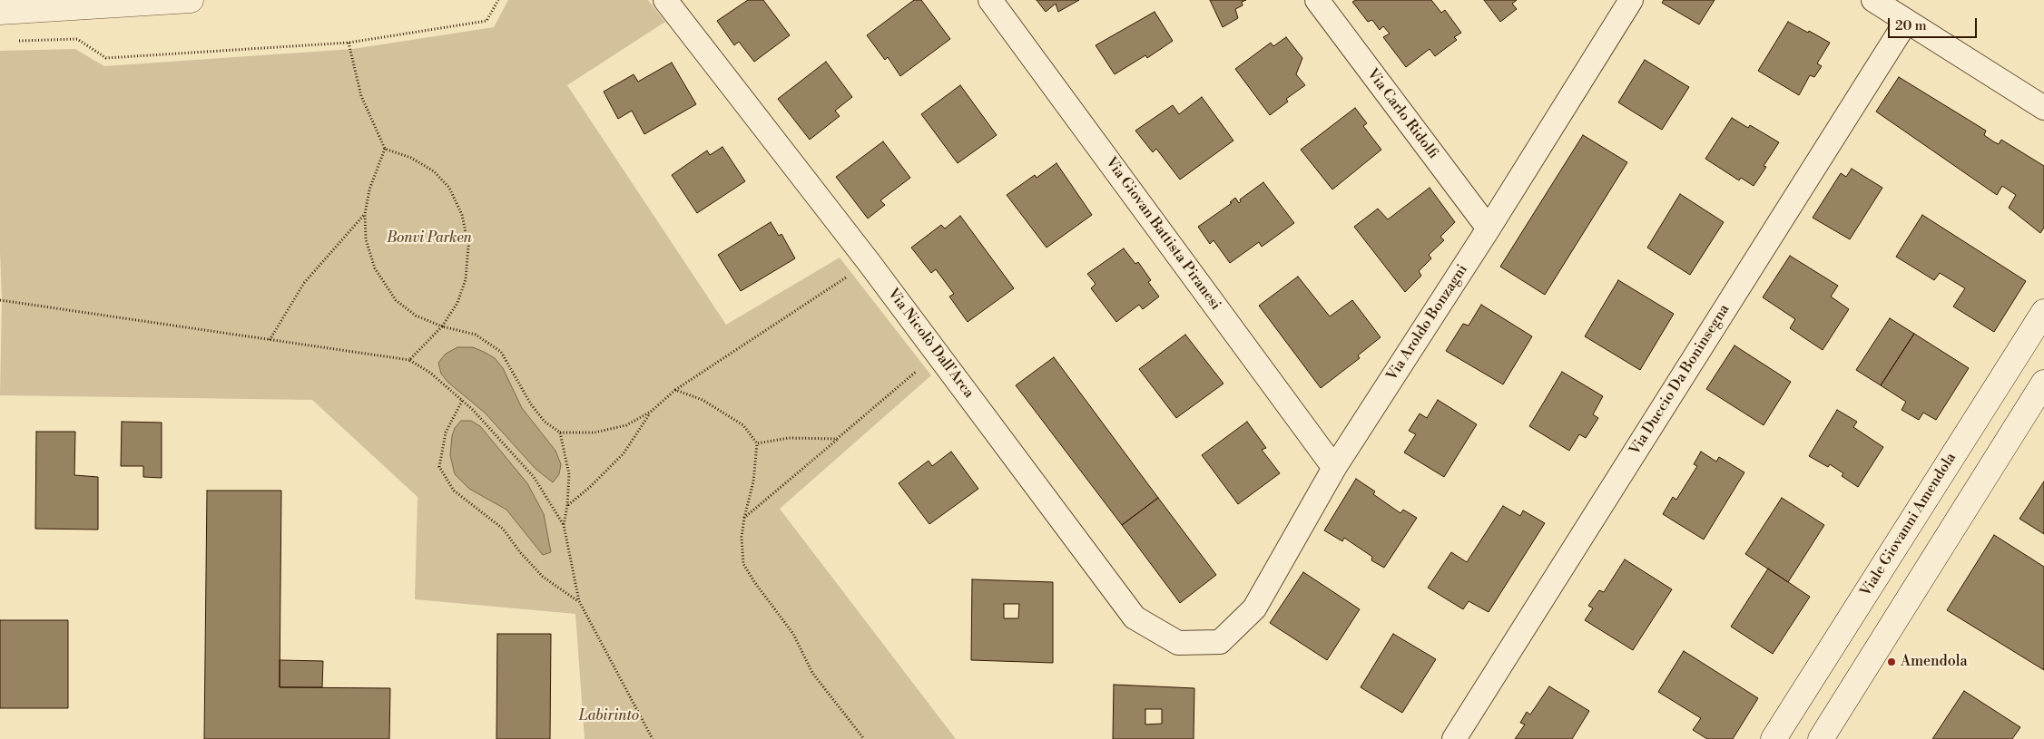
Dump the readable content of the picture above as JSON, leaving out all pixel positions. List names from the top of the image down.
{
  "streets": {
    "main road": ["Viale Giovanni Amendola"],
    "street": [
      "Via Carlo Ridolfi",
      "Via Giovan Battista Piranesi",
      "Via Aroldo Bonzagni",
      "Via Nicolò Dall'Arca",
      "Via Duccio Da Boninsegna"
    ]
  },
  "crossings": [
    ["Via Carlo Ridolfi", "Via Aroldo Bonzagni"],
    ["Via Giovan Battista Piranesi", "Via Aroldo Bonzagni"],
    ["Via Aroldo Bonzagni", "Via Nicolò Dall'Arca"]
  ],
  "parks": ["Bonvi Parken", "Labirinto"],
  "places": ["Amendola"],
  "scale_bar": "20 m"
}
